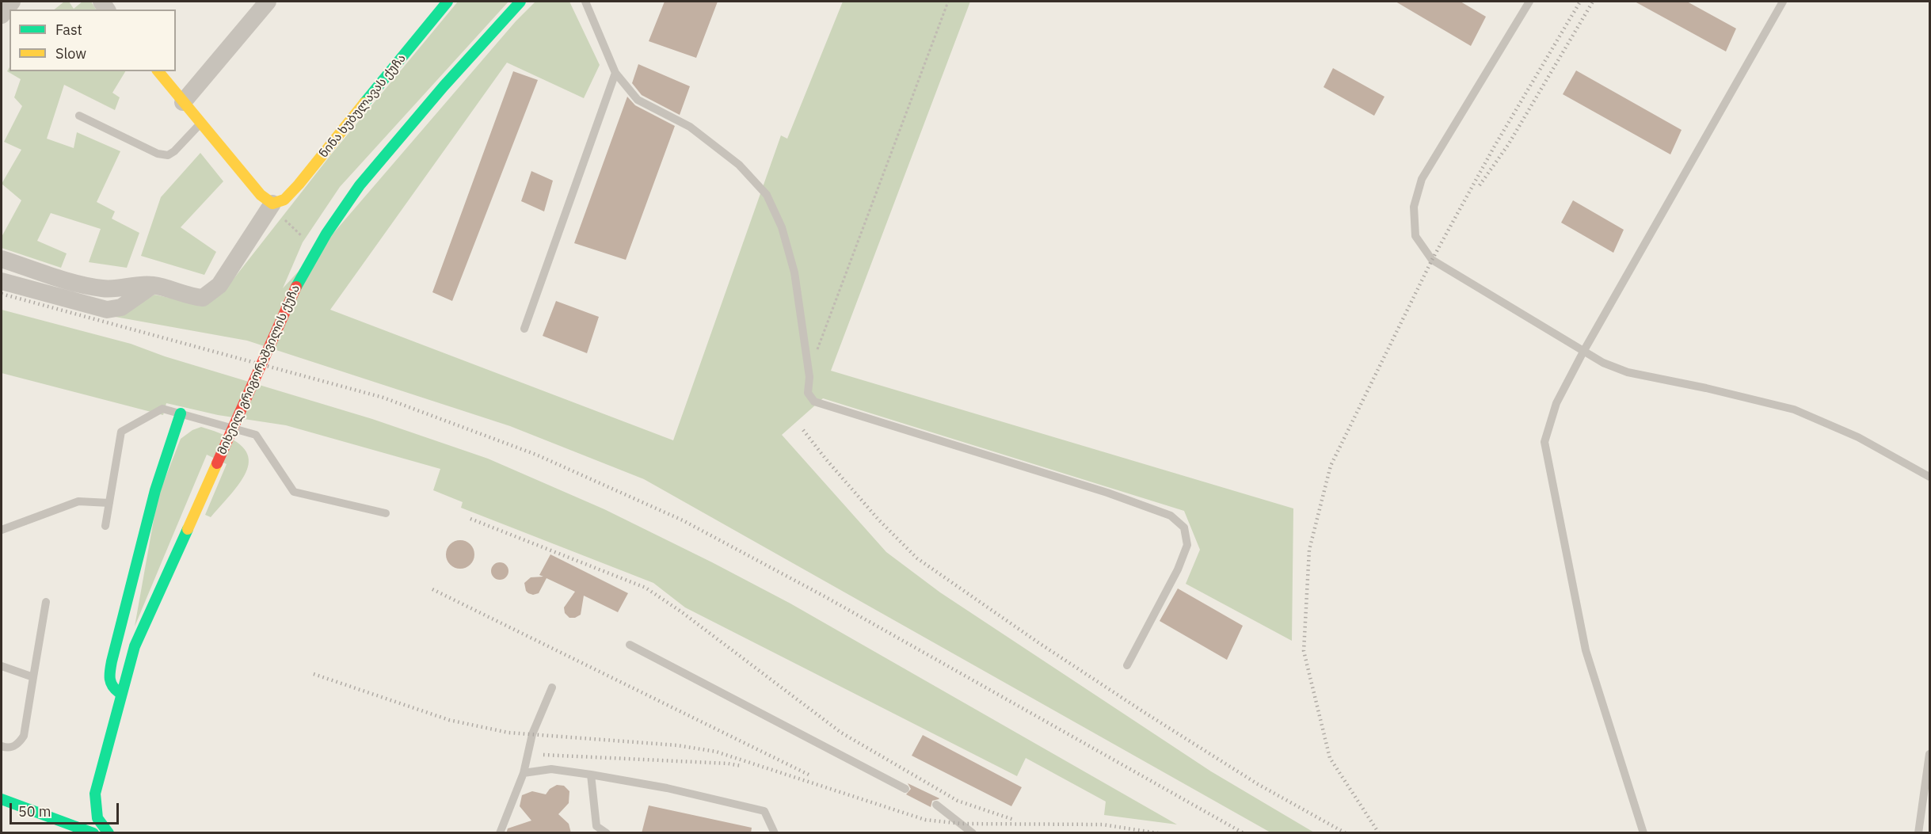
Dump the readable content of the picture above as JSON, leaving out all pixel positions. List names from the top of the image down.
{
  "streets": {
    "street": ["ნინა ხუბულავას ქუჩა", "მიხეილ გრიგორაშვილის ქუჩა"]
  },
  "legend": ["Fast", "Slow"],
  "scale_bar": "50 m"
}
